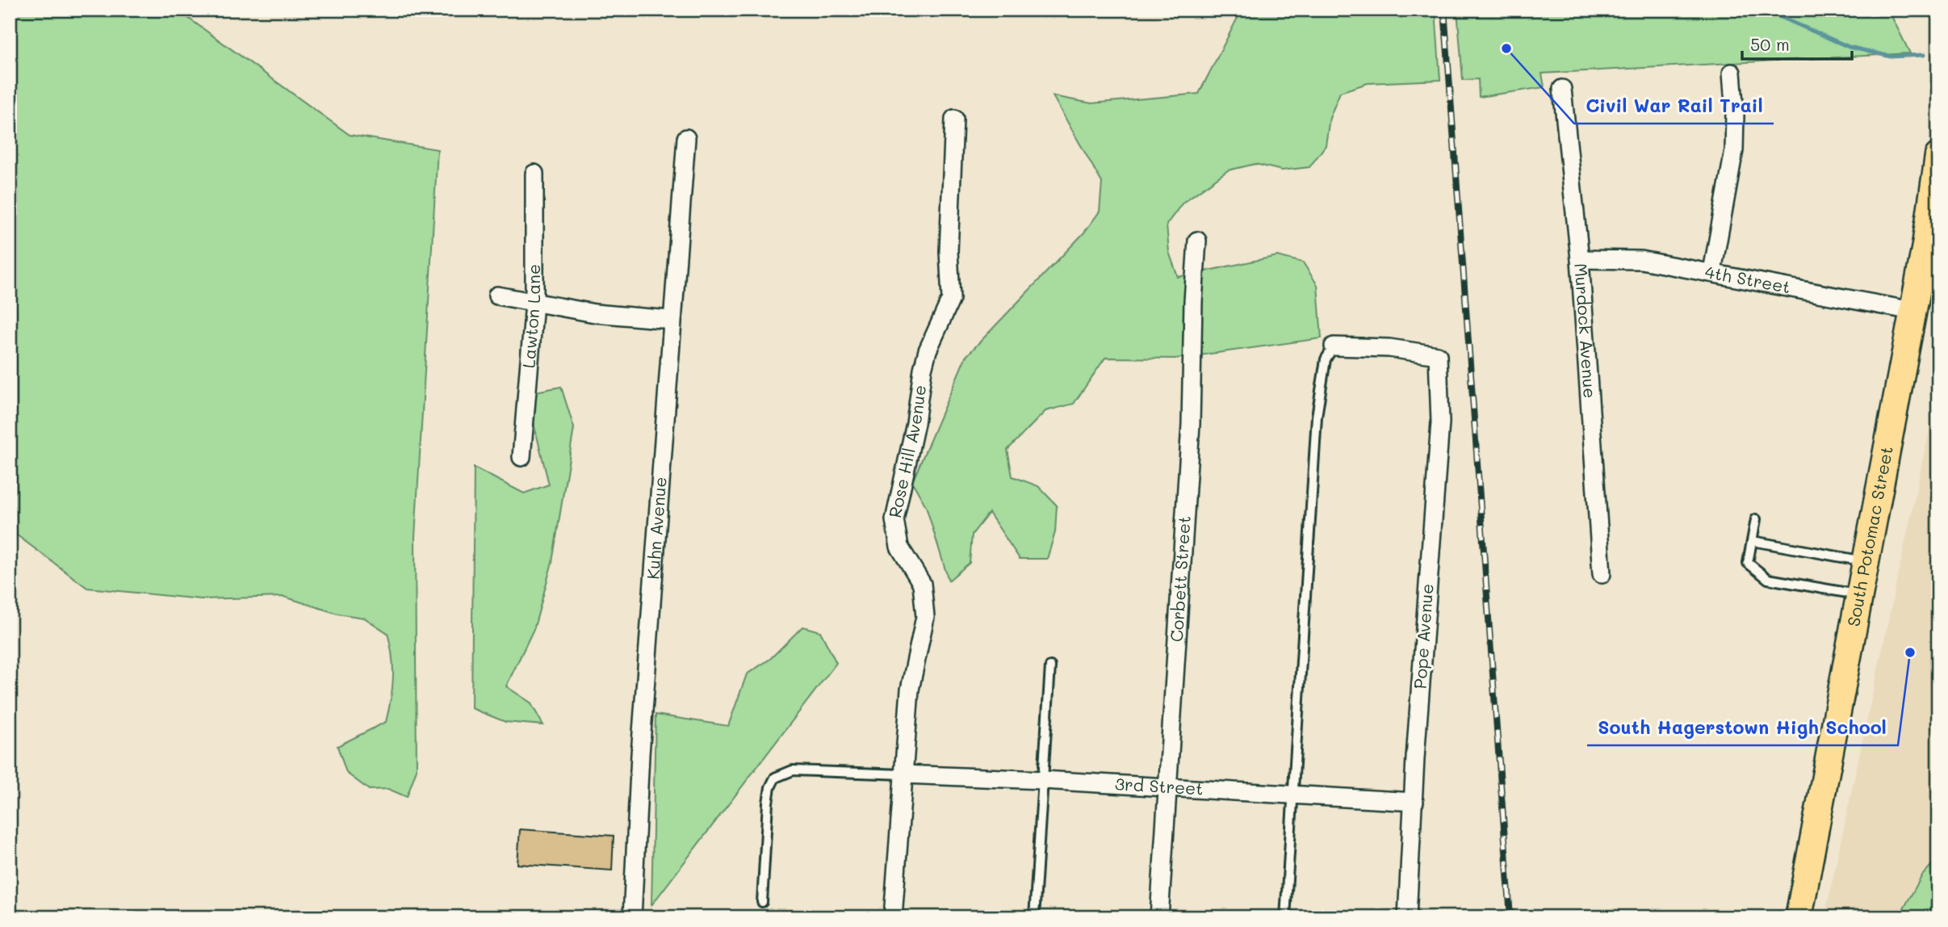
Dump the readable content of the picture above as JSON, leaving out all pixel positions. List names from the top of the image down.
{
  "streets": {
    "main road": ["South Potomac Street"],
    "street": [
      "4th Street",
      "Lawton Lane",
      "Murdock Avenue",
      "Rose Hill Avenue",
      "Kuhn Avenue",
      "Corbett Street",
      "Pope Avenue",
      "3rd Street"
    ]
  },
  "crossings": [
    ["4th Street", "Murdock Avenue"],
    ["4th Street", "South Potomac Street"],
    ["Rose Hill Avenue", "3rd Street"],
    ["Corbett Street", "3rd Street"],
    ["Pope Avenue", "3rd Street"]
  ],
  "places": ["Civil War Rail Trail", "South Hagerstown High School"],
  "scale_bar": "50 m"
}
